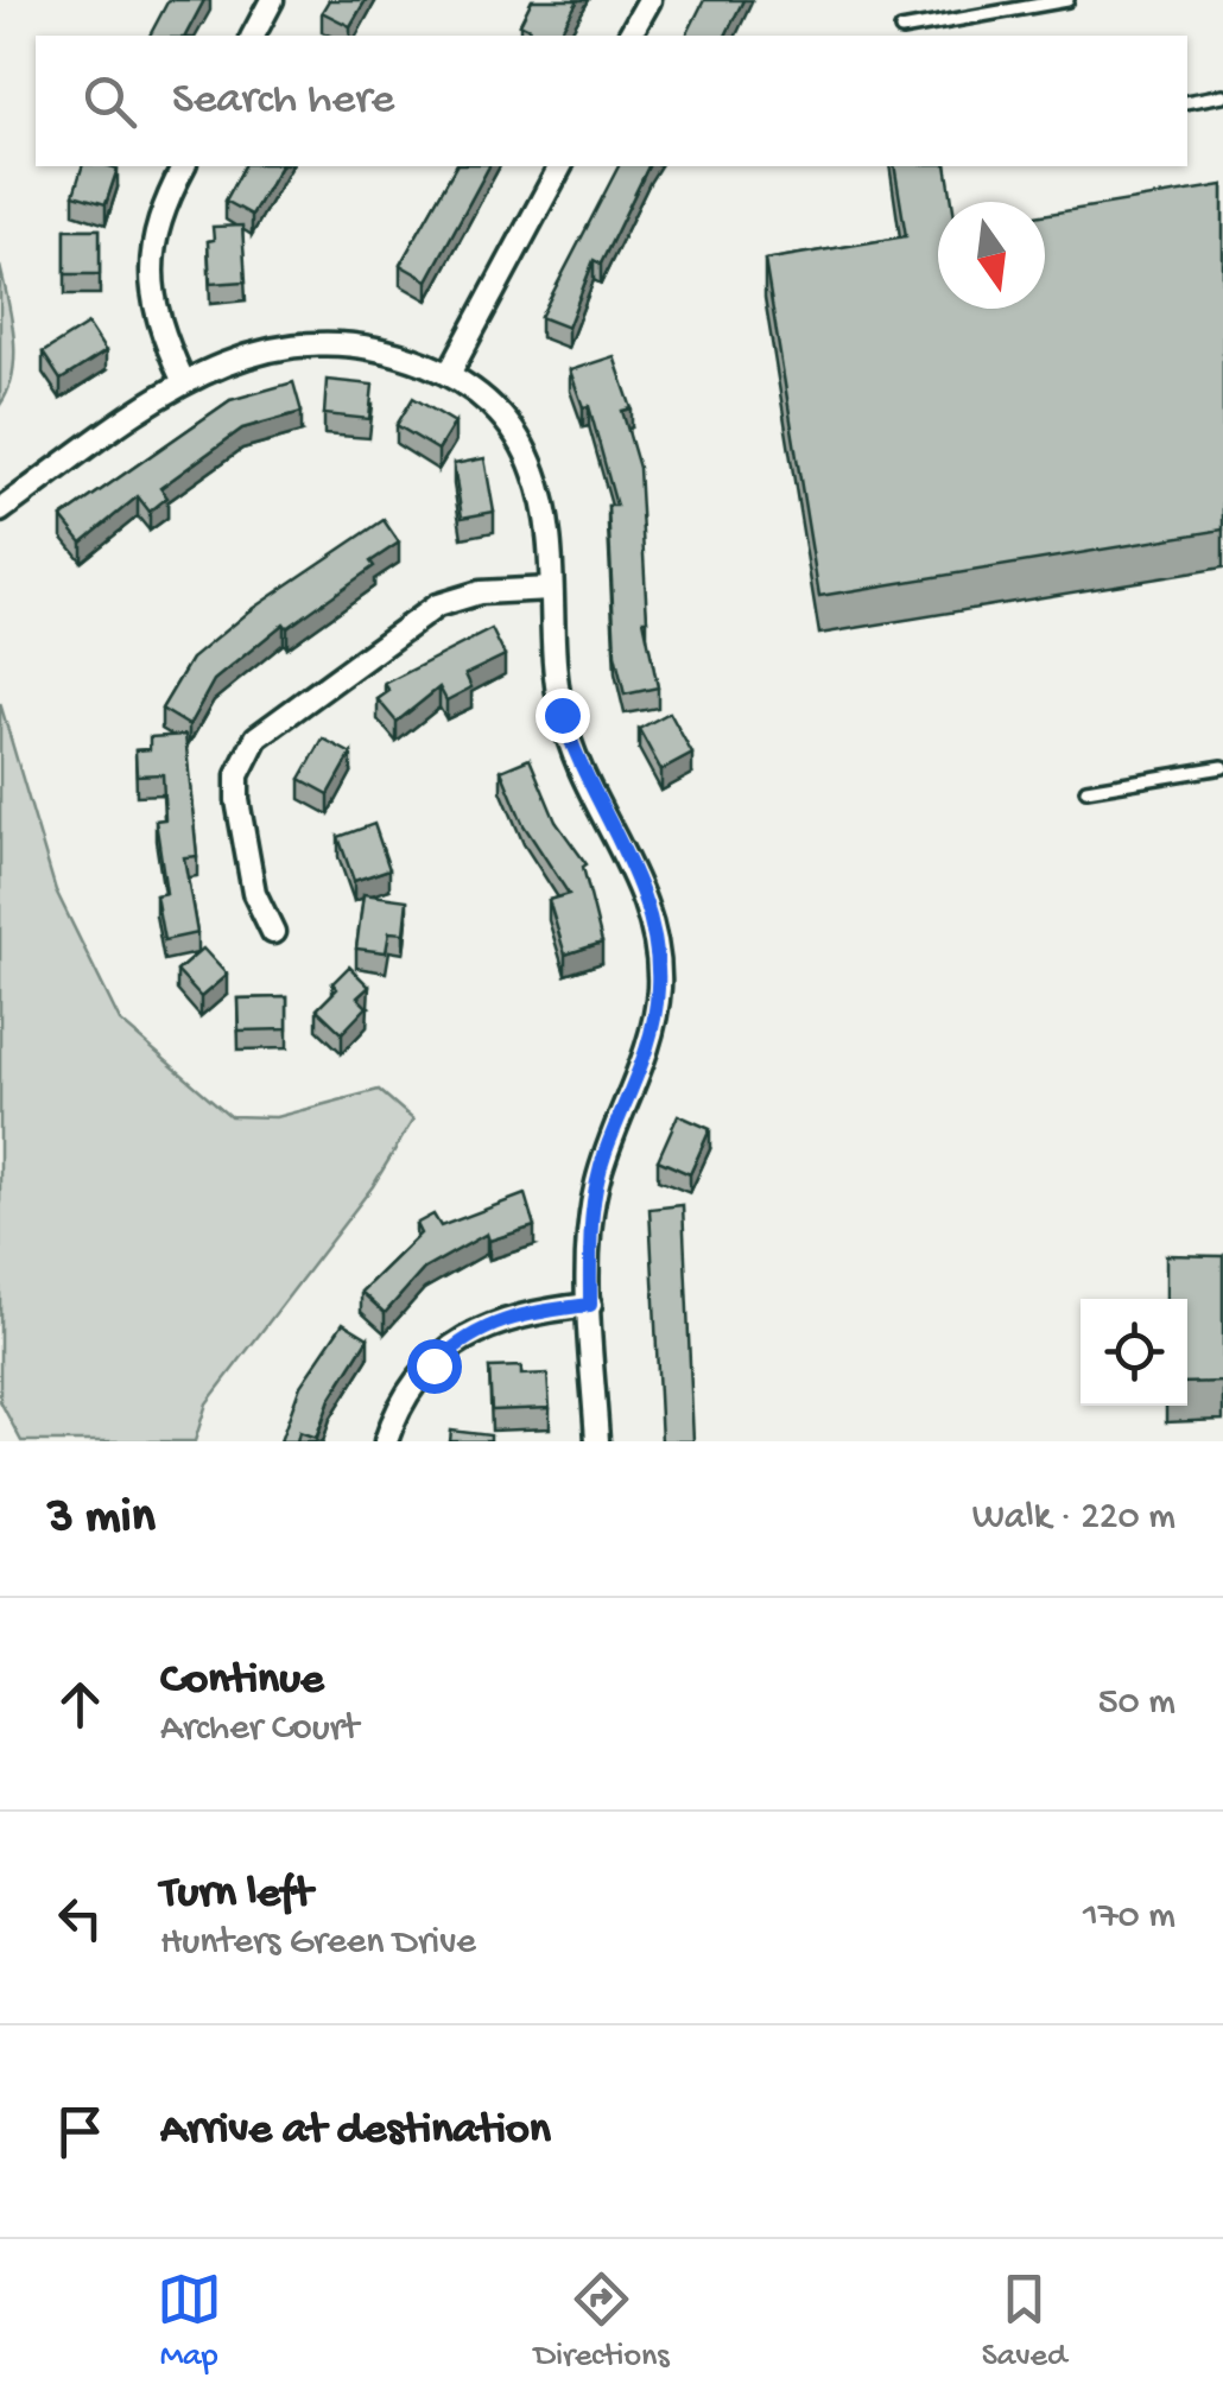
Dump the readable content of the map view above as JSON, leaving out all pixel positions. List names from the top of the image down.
{
  "north": "bottom",
  "page": {
    "search": "Search here",
    "heading": ["3 min", "Walk · 220 m"],
    "list": [
      ["Continue", "Archer Court", "50 m"],
      ["Turn left", "Hunters Green Drive", "170 m"],
      "Arrive at destination"
    ],
    "nav": ["Map", "Directions", "Saved"]
  }
}
